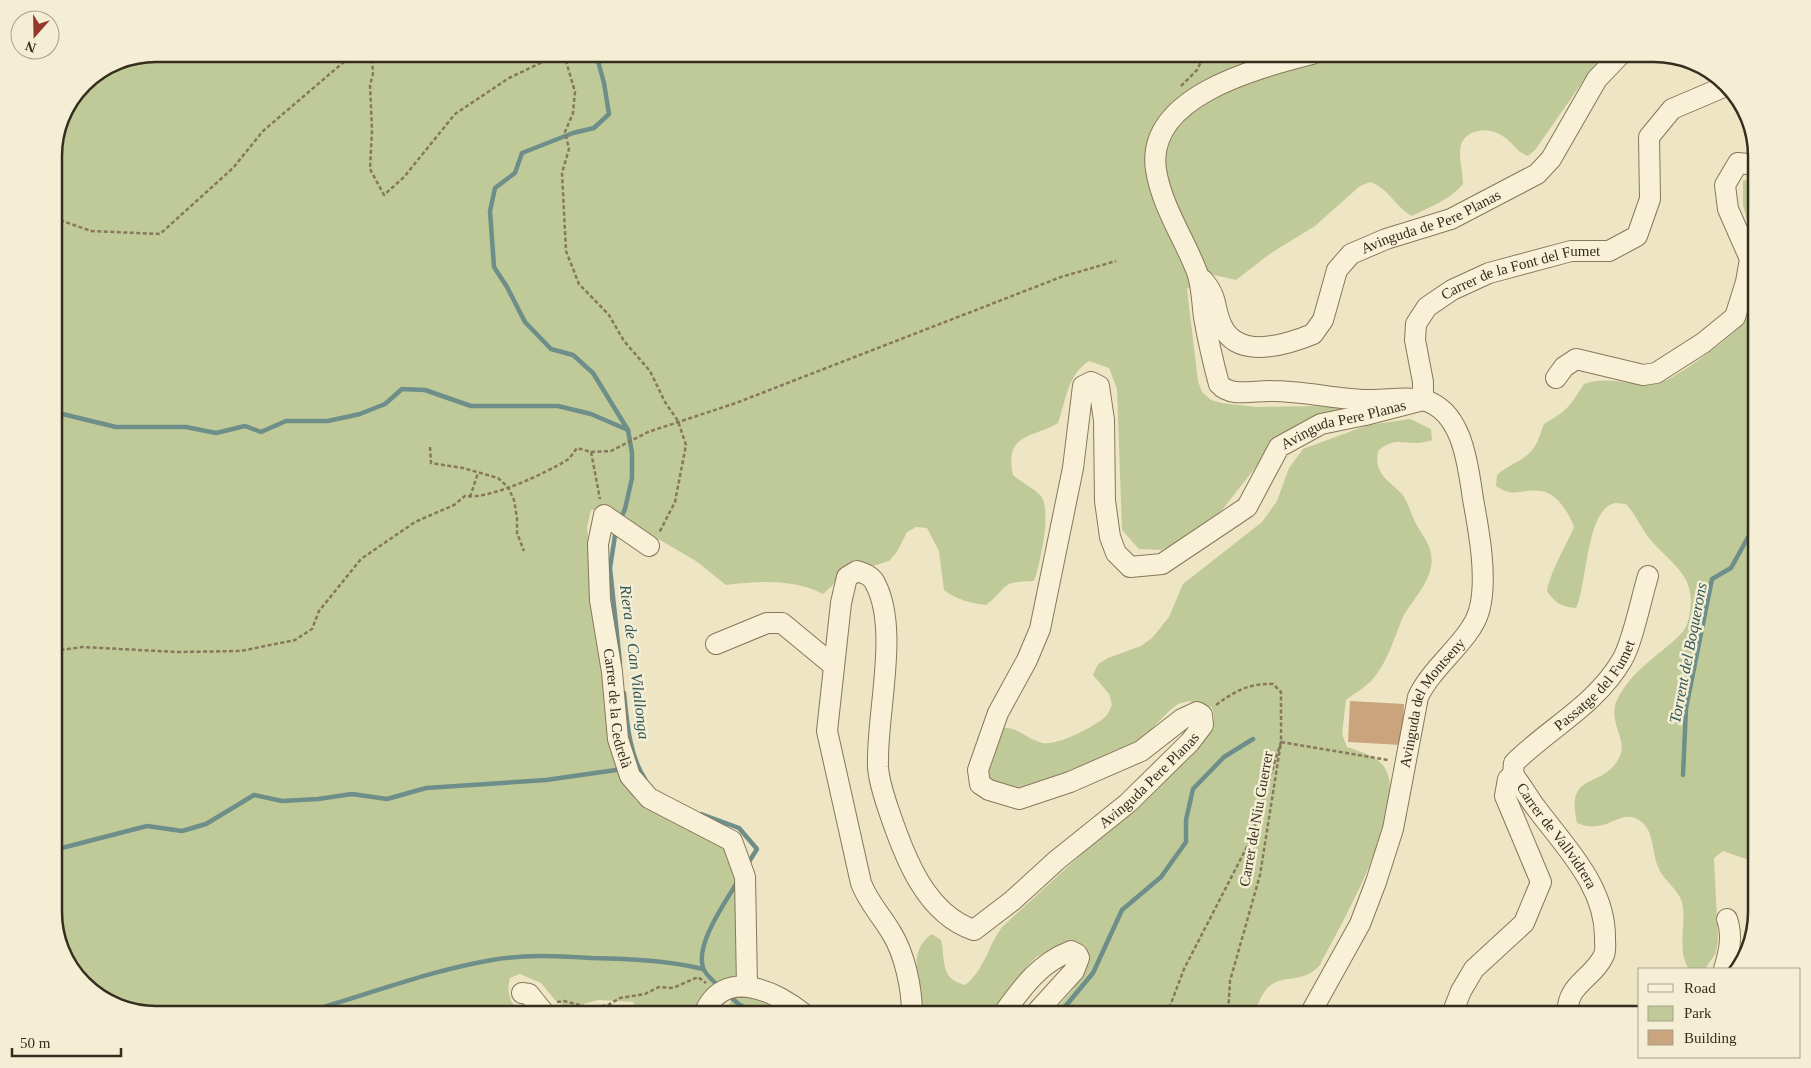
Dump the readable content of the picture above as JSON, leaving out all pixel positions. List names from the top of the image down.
{
  "streets": {
    "street": [
      "Avinguda de Pere Planas",
      "Carrer de la Font del Fumet",
      "Avinguda Pere Planas",
      "Passatge del Fumet",
      "Avinguda del Montseny",
      "Carrer de la Cedrelà",
      "Carrer de Vallvidrera"
    ],
    "path": ["Carrer del Niu Guerrer"]
  },
  "crossings": [
    ["Carrer de la Font del Fumet", "Avinguda Pere Planas"],
    ["Carrer de la Font del Fumet", "Avinguda del Montseny"],
    ["Avinguda Pere Planas", "Avinguda del Montseny"],
    ["Passatge del Fumet", "Carrer de Vallvidrera"]
  ],
  "water": ["Torrent del Boquerons", "Riera de Can Vilallonga"],
  "legend": ["Road", "Park", "Building"],
  "scale_bar": "50 m",
  "north": "bottom"
}
